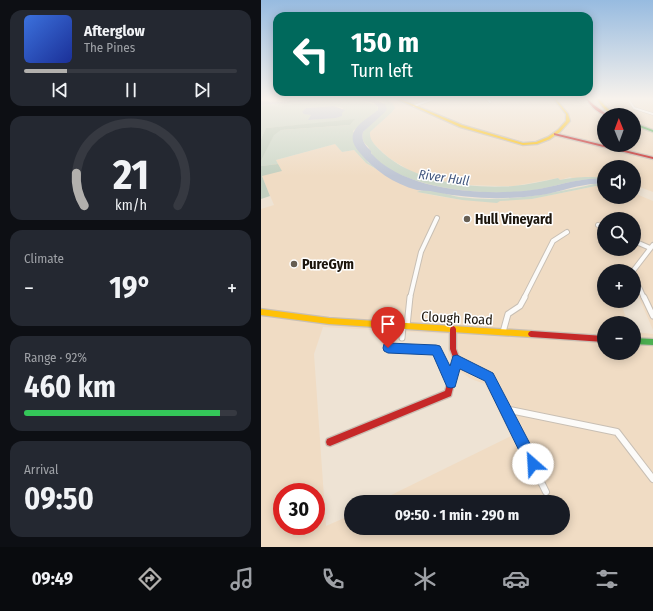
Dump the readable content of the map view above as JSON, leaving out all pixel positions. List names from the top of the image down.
{
  "streets": {
    "main road": ["Clough Road"]
  },
  "water": ["River Hull"],
  "places": ["Hull Vineyard", "PureGym"],
  "north": "top",
  "page": {
    "turn": ["150 m", "Turn left"],
    "song": ["Afterglow", "The Pines"],
    "map_buttons": ["+", "−"],
    "tile": [
      "Climate",
      ["Range · 92%", "460 km"],
      ["Arrival", "09:50"]
    ],
    "heat": ["−", "19°", "+"],
    "limit": "30",
    "trip": "09:50 · 1 min · 290 m",
    "tabs": "09:49",
    "gauge": ["21", "km/h"]
  }
}
